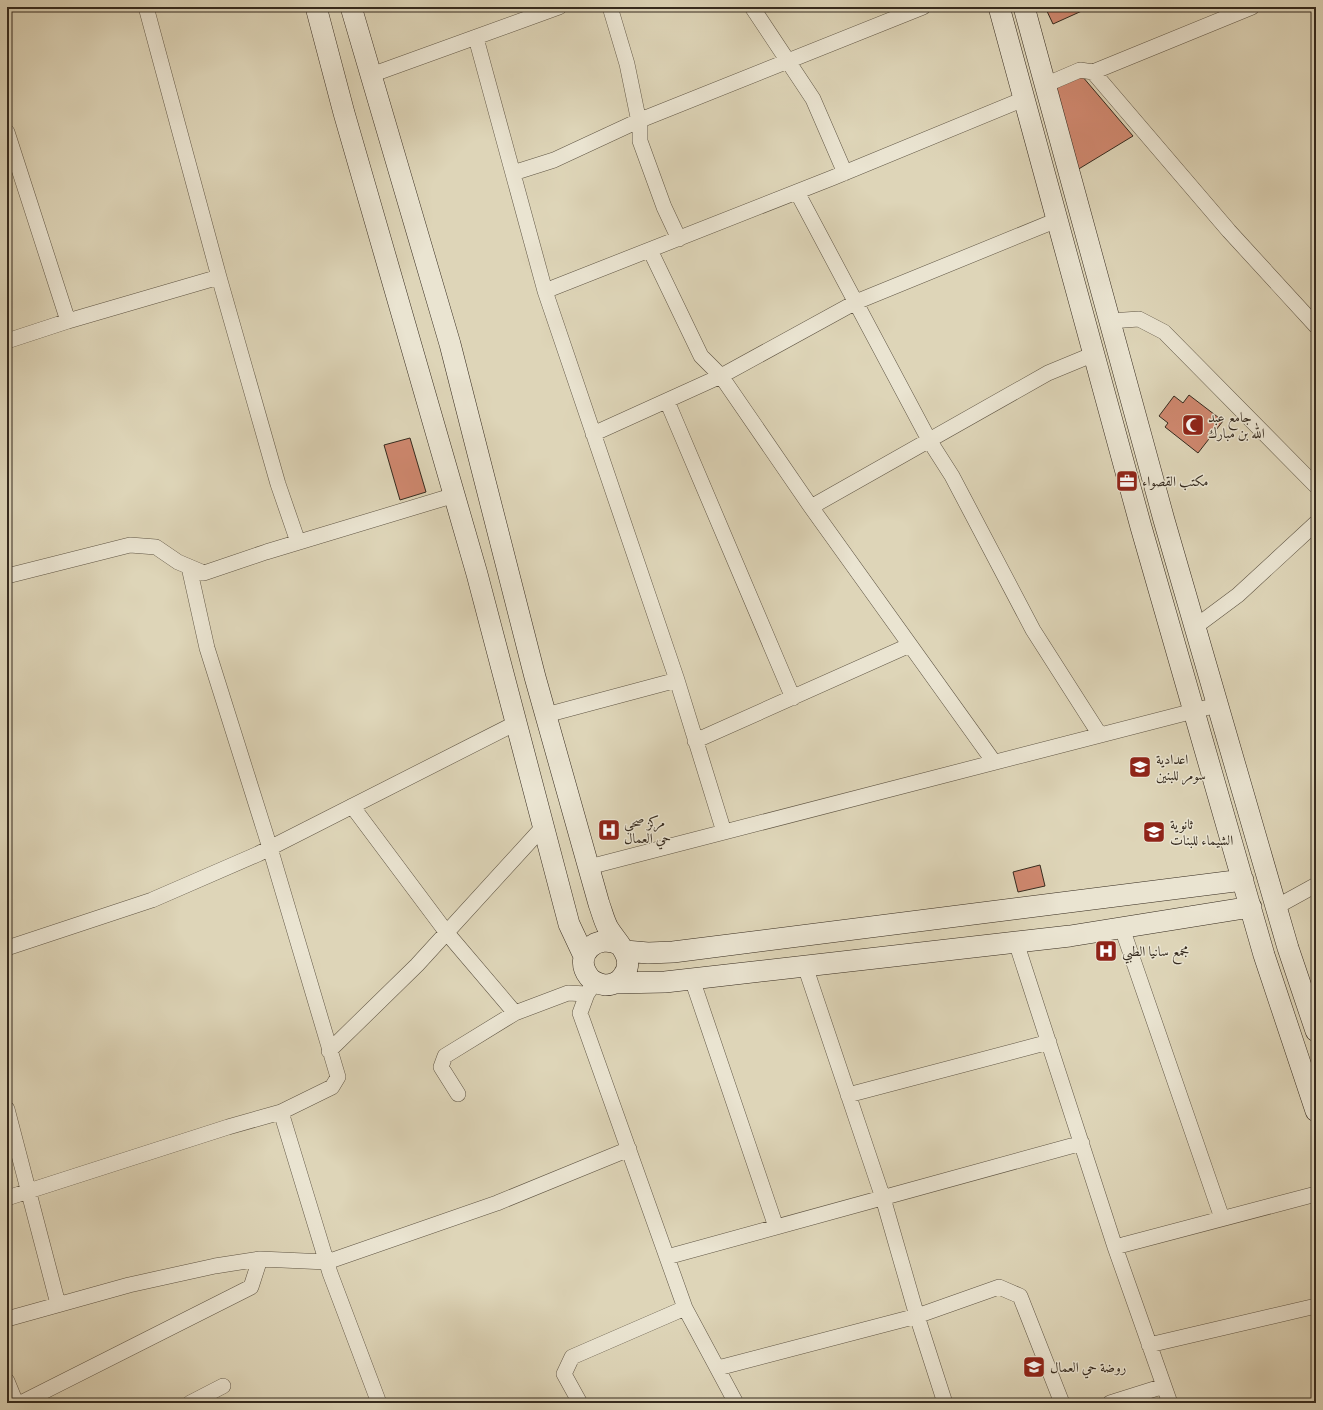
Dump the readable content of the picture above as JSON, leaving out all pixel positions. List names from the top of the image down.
{
  "places": {
    "mosque": ["جامع عبد الله بن مبارك"],
    "office": ["مكتب القصواء"],
    "school or university": ["اعدادية سومر للبنين", "ثانوية الشيماء للبنات", "روضة حي العمال"],
    "hospital": ["مركز صحي حي العمال", "مجمع سانيا الطبي"]
  }
}
